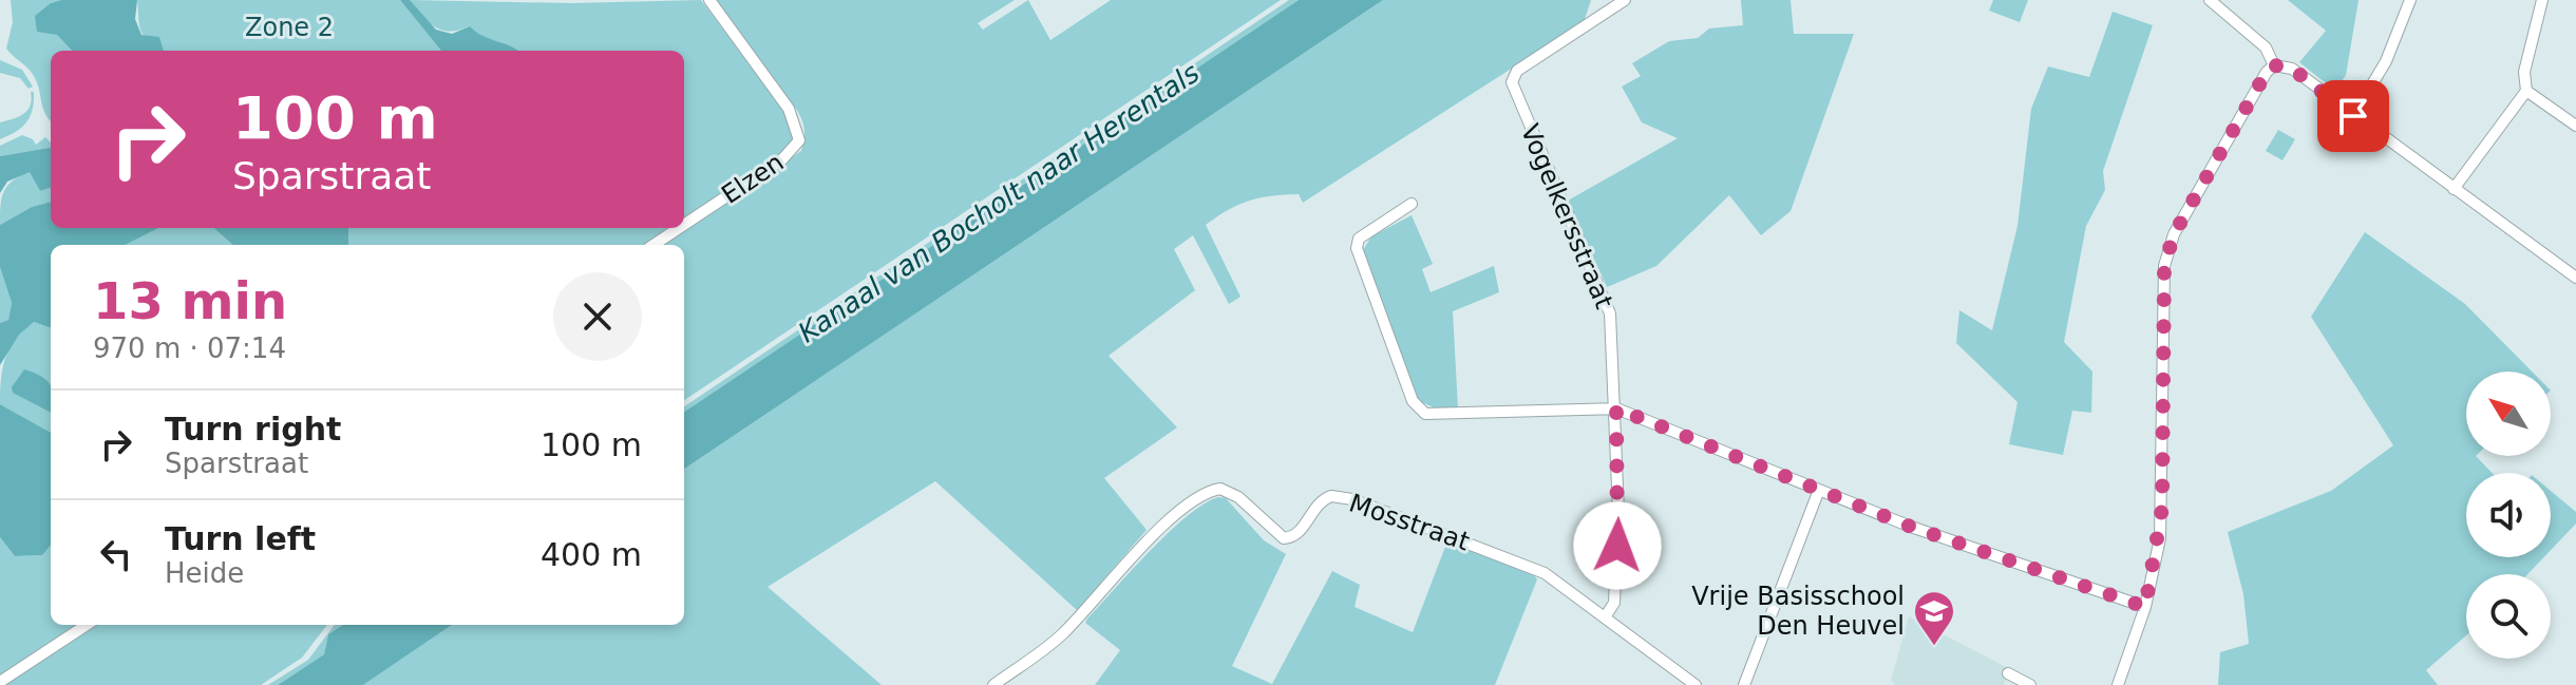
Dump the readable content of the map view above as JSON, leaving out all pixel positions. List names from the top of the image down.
{
  "streets": {
    "street": ["Elzen", "Vogelkersstraat", "Mosstraat"]
  },
  "crossings": [
    ["Vogelkersstraat", "Mosstraat"]
  ],
  "water": ["Kanaal van Bocholt naar Herentals"],
  "parks": ["Zone 2"],
  "places": {
    "school or university": ["Vrije Basisschool Den Heuvel"]
  },
  "north": "top left",
  "page": {
    "turn": ["100 m", "Sparstraat"],
    "heading": ["13 min", "970 m · 07:14"],
    "list": [
      {
        "name": "Turn right",
        "note": "Sparstraat",
        "value": "100 m"
      },
      {
        "name": "Turn left",
        "note": "Heide",
        "value": "400 m"
      }
    ]
  }
}
